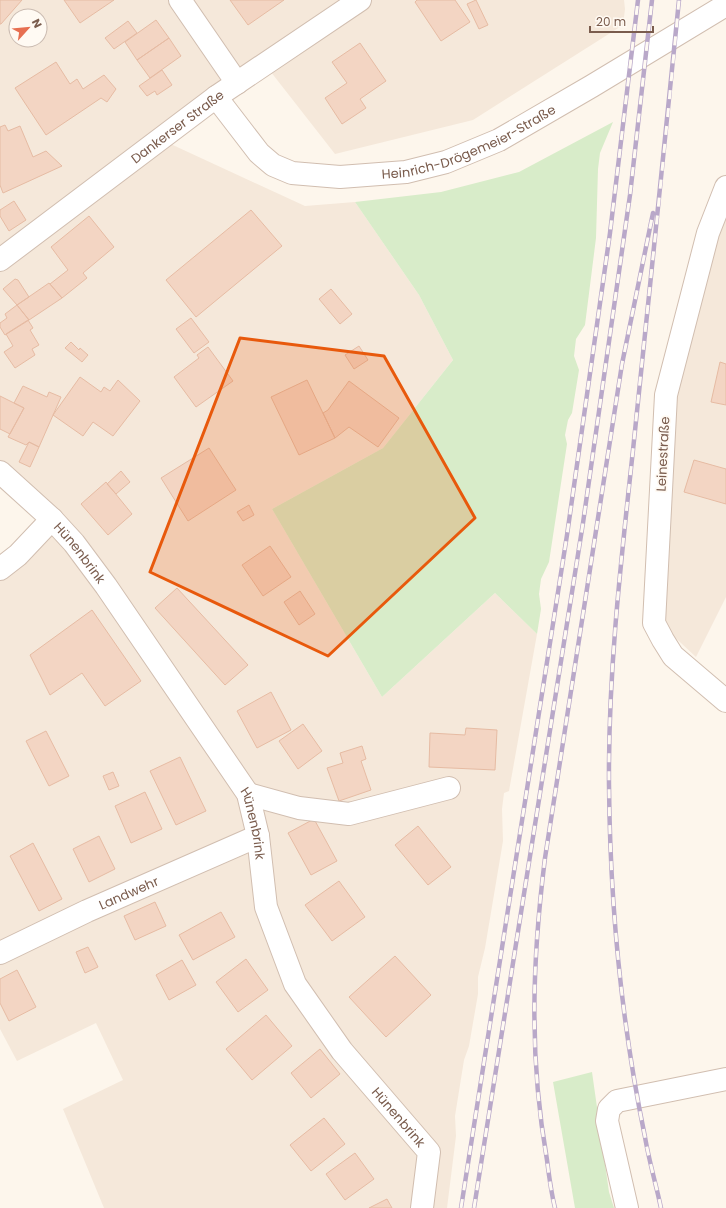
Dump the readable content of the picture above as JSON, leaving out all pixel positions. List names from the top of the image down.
{
  "streets": {
    "street": [
      "Dankerser Straße",
      "Heinrich-Drögemeier-Straße",
      "Leinestraße",
      "Hünenbrink",
      "Landwehr"
    ]
  },
  "crossings": [
    ["Dankerser Straße", "Heinrich-Drögemeier-Straße"],
    ["Hünenbrink", "Landwehr"]
  ],
  "scale_bar": "20 m",
  "north": "top right"
}
